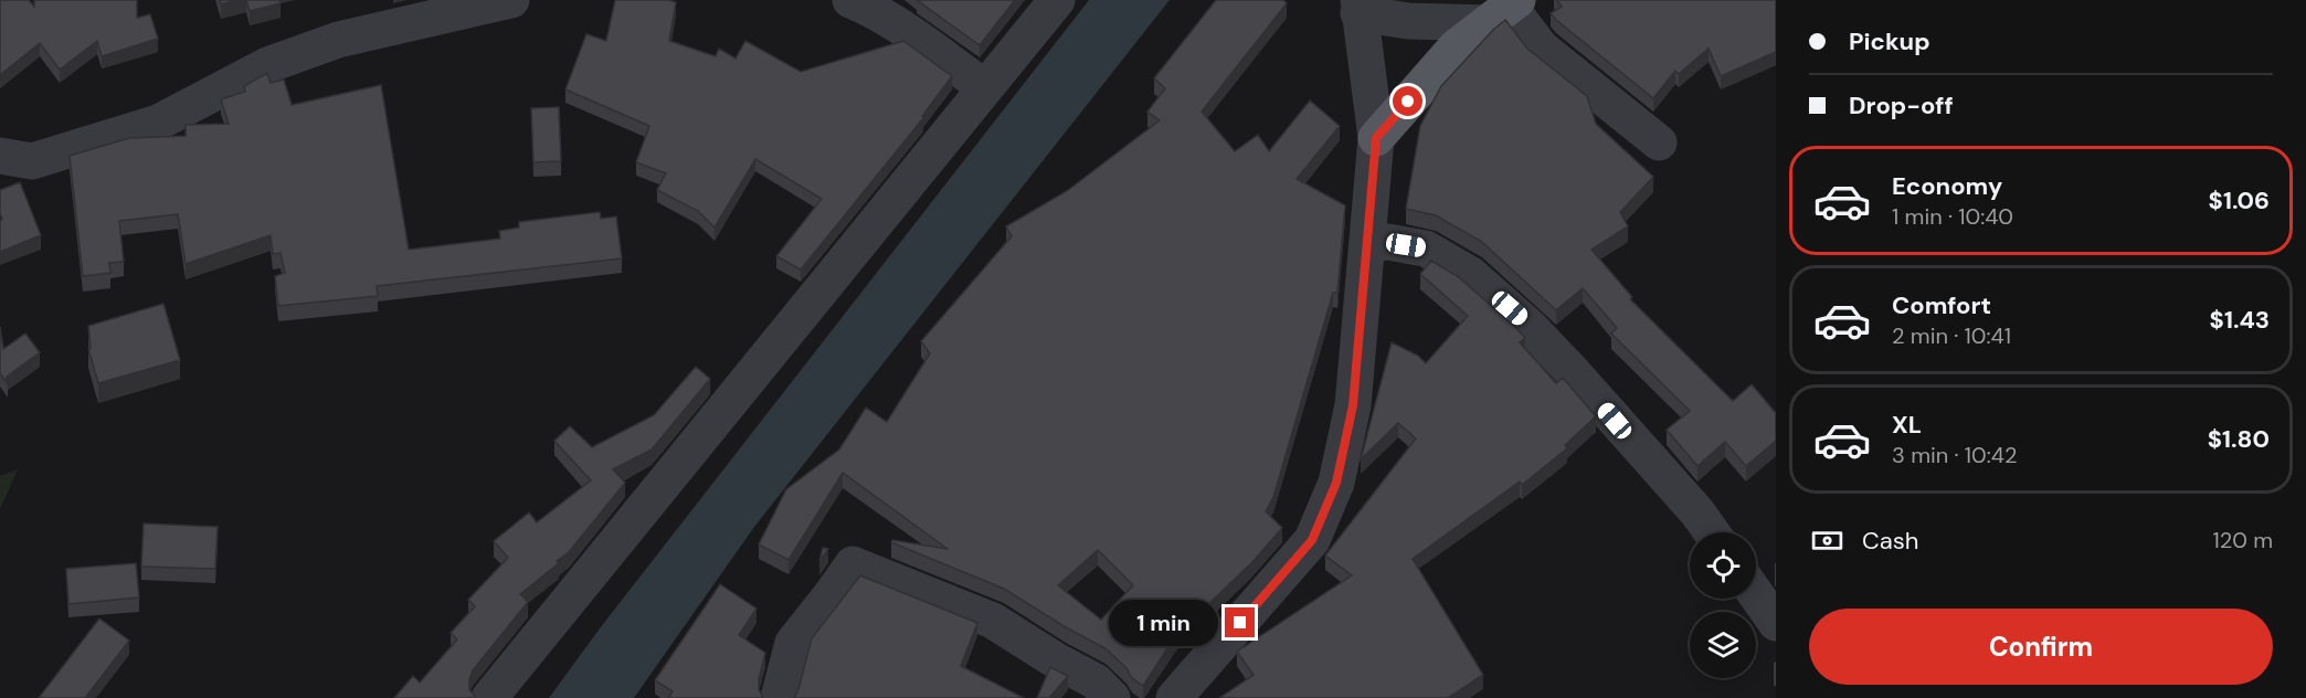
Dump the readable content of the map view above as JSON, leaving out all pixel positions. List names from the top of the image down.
{
  "page": {
    "banner": ["Pickup", "Drop-off"],
    "list": [
      {
        "name": "Economy",
        "note": "1 min · 10:40",
        "value": "$1.06"
      },
      {
        "name": "Comfort",
        "note": "2 min · 10:41",
        "value": "$1.43"
      },
      {
        "name": "XL",
        "note": "3 min · 10:42",
        "value": "$1.80"
      }
    ],
    "pay": ["Cash", "120 m"],
    "buttons": "Confirm",
    "bubble": "1 min"
  }
}
